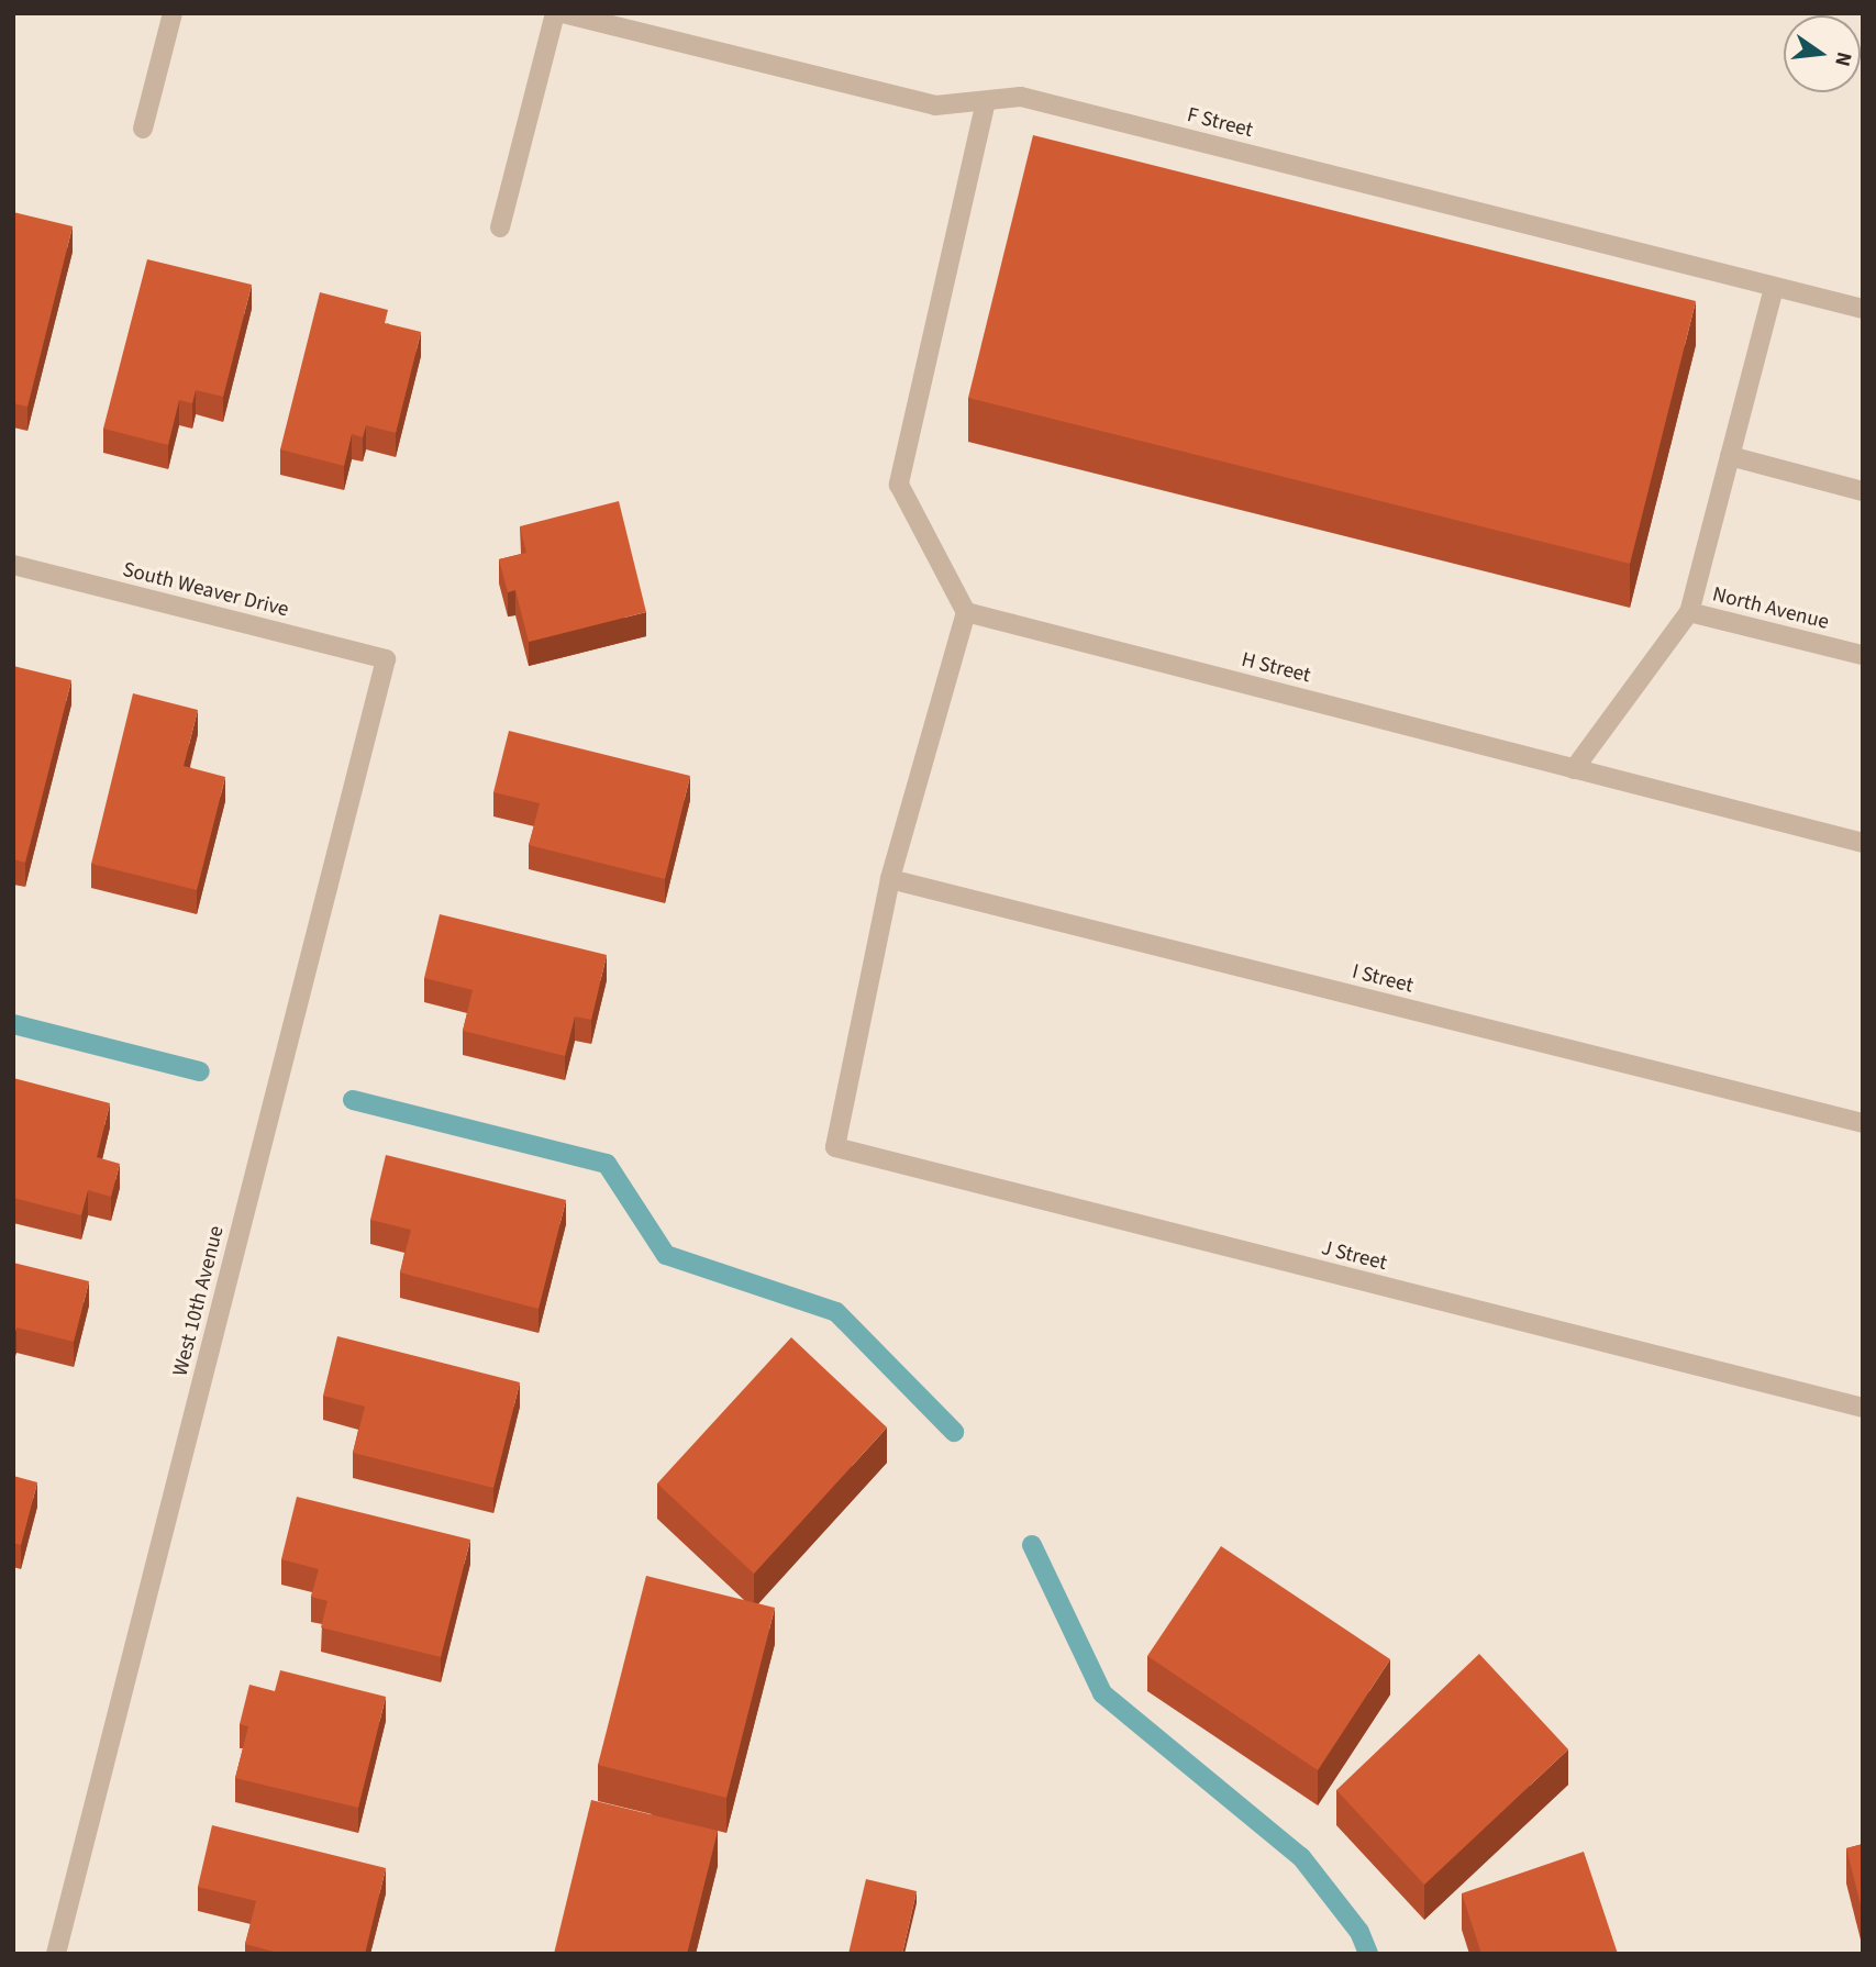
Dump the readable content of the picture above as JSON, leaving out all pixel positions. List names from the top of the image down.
{
  "streets": {
    "street": [
      "F Street",
      "South Weaver Drive",
      "North Avenue",
      "H Street",
      "I Street",
      "J Street",
      "West 10th Avenue"
    ]
  },
  "crossings": [
    ["F Street", "North Avenue"],
    ["South Weaver Drive", "West 10th Avenue"],
    ["I Street", "J Street"]
  ],
  "north": "right"
}
